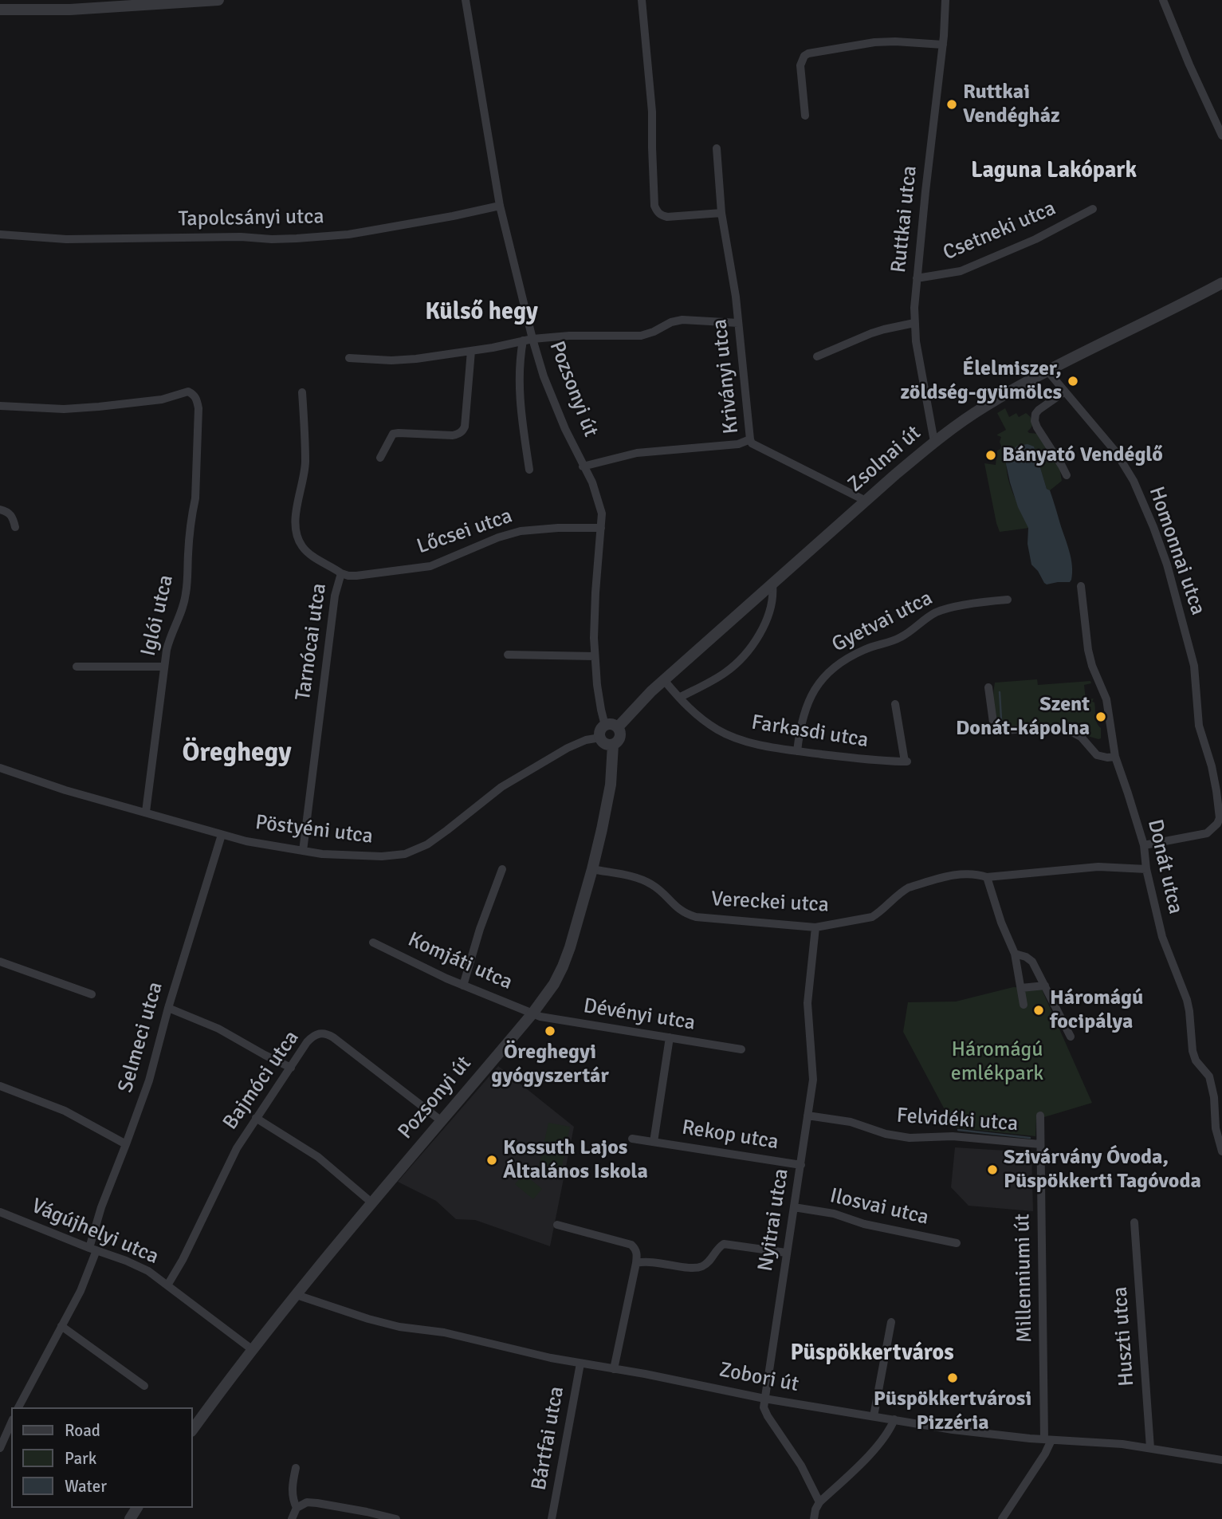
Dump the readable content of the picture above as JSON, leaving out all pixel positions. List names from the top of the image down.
{
  "streets": {
    "street": [
      "Tapolcsányi utca",
      "Ruttkai utca",
      "Csetneki utca",
      "Kriványi utca",
      "Pozsonyi út",
      "Zsolnai út",
      "Lőcsei utca",
      "Homonnai utca",
      "Iglói utca",
      "Gyetvai utca",
      "Tarnócai utca",
      "Farkasdi utca",
      "Pöstyéni utca",
      "Donát utca",
      "Vereckei utca",
      "Komjáti utca",
      "Dévényi utca",
      "Selmeci utca",
      "Bajmóci utca",
      "Felvidéki utca",
      "Rekop utca",
      "Ilosvai utca",
      "Nyitrai utca",
      "Vágújhelyi utca",
      "Millenniumi út",
      "Huszti utca",
      "Zobori út",
      "Bártfai utca"
    ]
  },
  "crossings": [
    ["Tapolcsányi utca", "Pozsonyi út"],
    ["Ruttkai utca", "Csetneki utca"],
    ["Ruttkai utca", "Zsolnai út"],
    ["Kriványi utca", "Zsolnai út"],
    ["Pozsonyi út", "Zsolnai út"],
    ["Pozsonyi út", "Lőcsei utca"],
    ["Pozsonyi út", "Pöstyéni utca"],
    ["Pozsonyi út", "Vereckei utca"],
    ["Pozsonyi út", "Komjáti utca"],
    ["Pozsonyi út", "Dévényi utca"],
    ["Pozsonyi út", "Bajmóci utca"],
    ["Pozsonyi út", "Vágújhelyi utca"],
    ["Pozsonyi út", "Zobori út"],
    ["Zsolnai út", "Homonnai utca"],
    ["Zsolnai út", "Farkasdi utca"],
    ["Zsolnai út", "Pöstyéni utca"],
    ["Lőcsei utca", "Tarnócai utca"],
    ["Homonnai utca", "Donát utca"],
    ["Iglói utca", "Pöstyéni utca"],
    ["Gyetvai utca", "Farkasdi utca"],
    ["Tarnócai utca", "Pöstyéni utca"],
    ["Pöstyéni utca", "Selmeci utca"],
    ["Donát utca", "Vereckei utca"],
    ["Vereckei utca", "Nyitrai utca"],
    ["Komjáti utca", "Dévényi utca"],
    ["Dévényi utca", "Rekop utca"],
    ["Selmeci utca", "Vágújhelyi utca"],
    ["Bajmóci utca", "Vágújhelyi utca"],
    ["Felvidéki utca", "Nyitrai utca"],
    ["Felvidéki utca", "Millenniumi út"],
    ["Rekop utca", "Nyitrai utca"],
    ["Ilosvai utca", "Nyitrai utca"],
    ["Nyitrai utca", "Zobori út"],
    ["Millenniumi út", "Zobori út"],
    ["Huszti utca", "Zobori út"],
    ["Zobori út", "Bártfai utca"]
  ],
  "districts": [
    "Laguna Lakópark",
    "Külső hegy",
    "Öreghegy",
    "Püspökkertváros"
  ],
  "parks": ["Háromágú emlékpark"],
  "places": [
    "Ruttkai Vendégház",
    "Élelmiszer, zöldség-gyümölcs",
    "Bányató Vendéglő",
    "Szent Donát-kápolna",
    "Háromágú focipálya",
    "Öreghegyi gyógyszertár",
    "Kossuth Lajos Általános Iskola",
    "Szivárvány Óvoda, Püspökkerti Tagóvoda",
    "Püspökkertvárosi Pizzéria"
  ],
  "legend": ["Road", "Park", "Water"]
}
